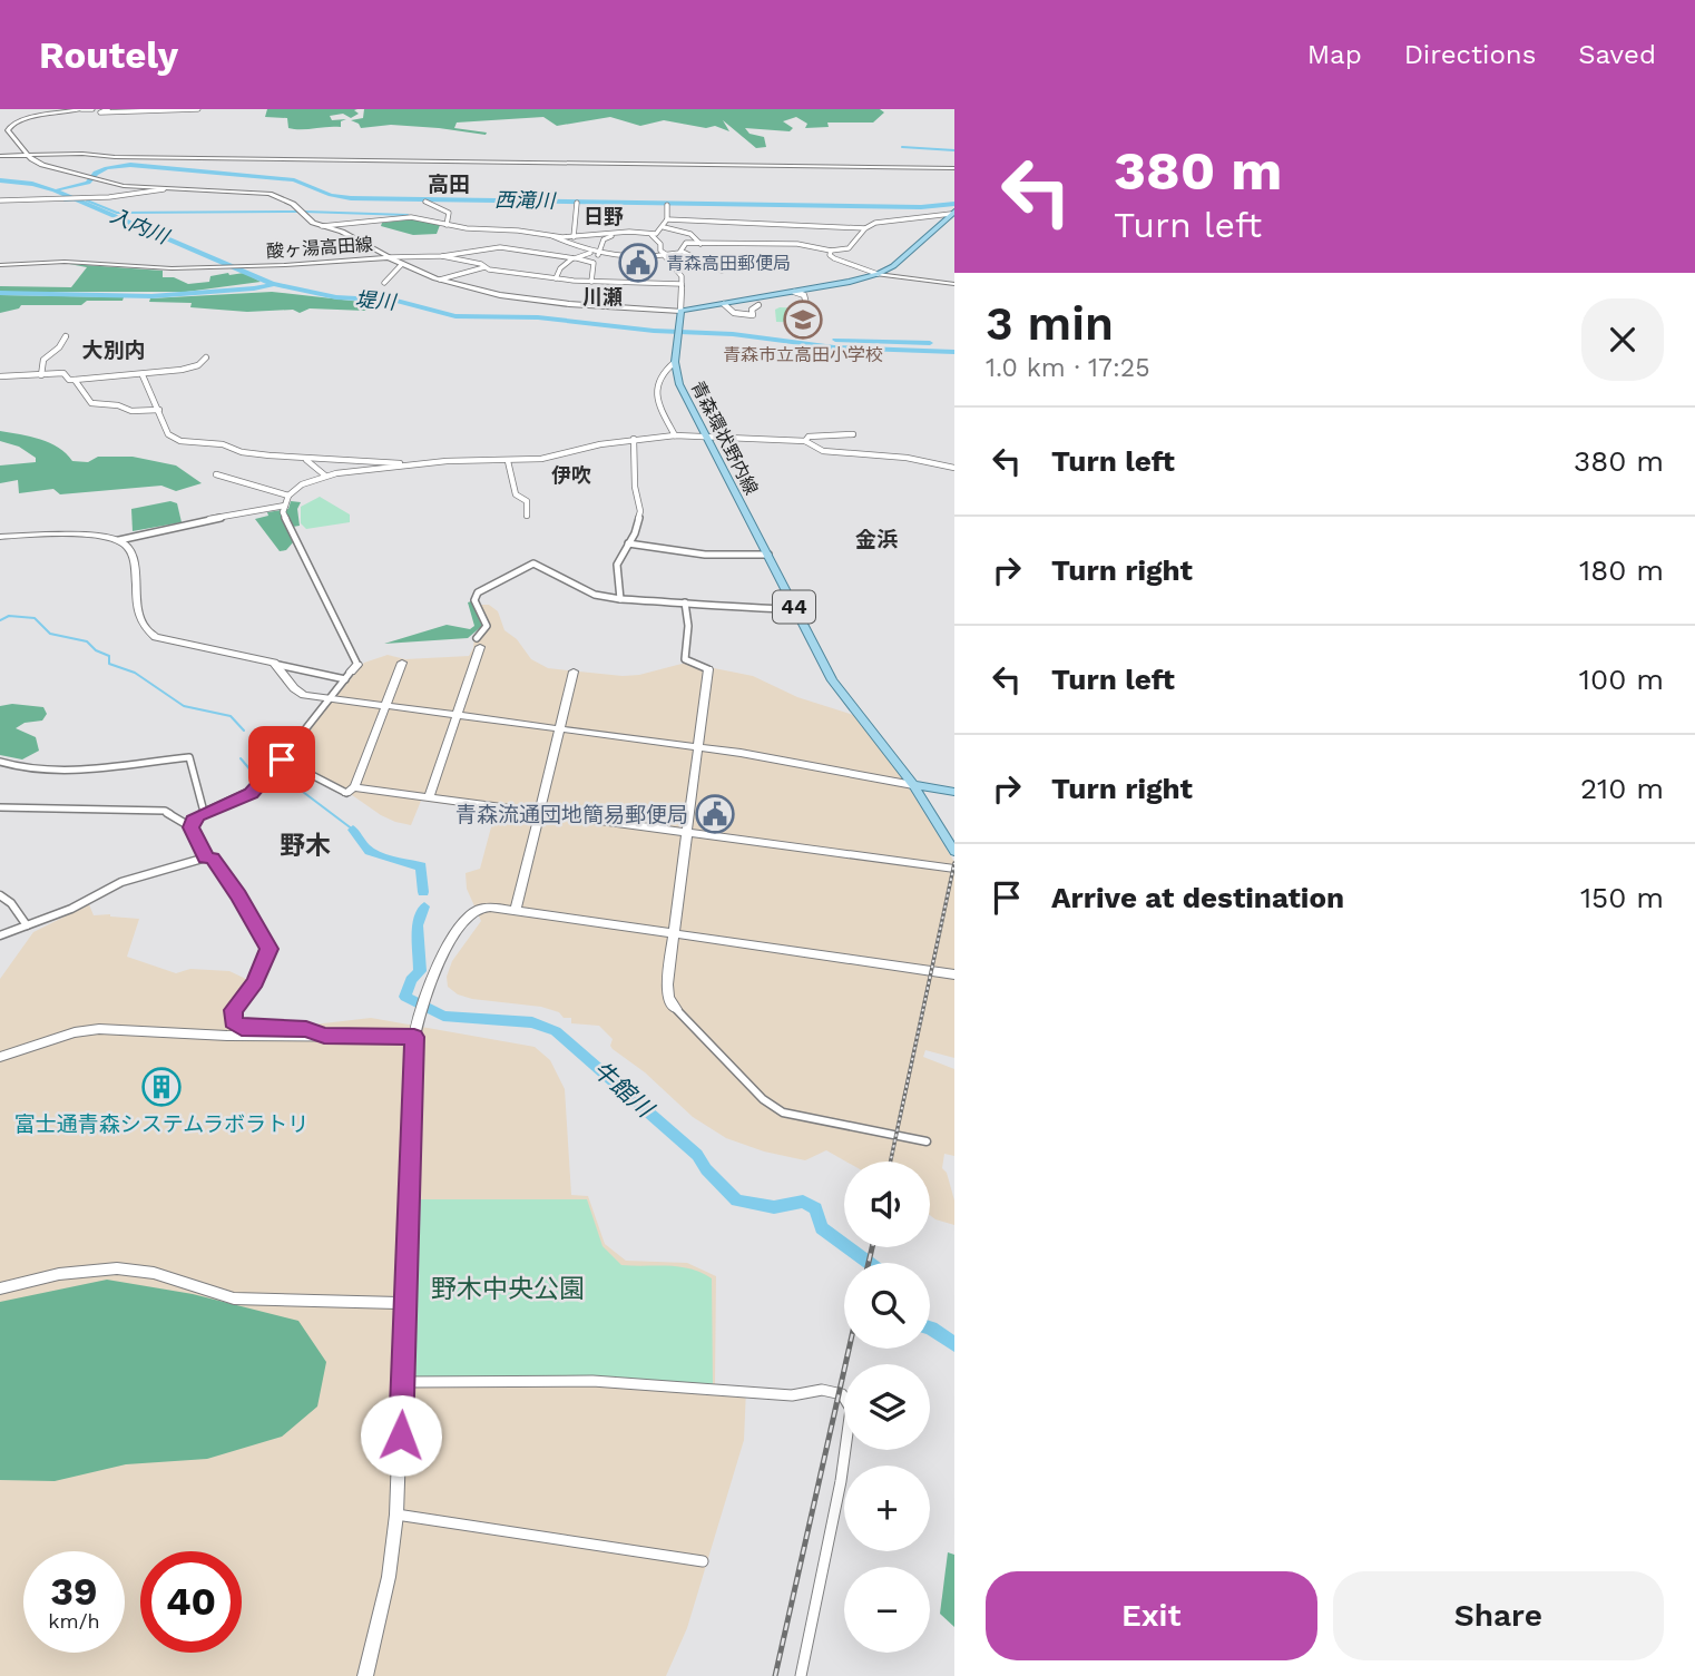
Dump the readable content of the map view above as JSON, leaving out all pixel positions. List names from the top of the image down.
{
  "streets": {
    "main road": ["青森環状野内線", "44"],
    "street": ["酸ヶ湯高田線"]
  },
  "crossings": [
    ["酸ヶ湯高田線", "青森環状野内線"]
  ],
  "districts": [
    "高田",
    "日野",
    "川瀬",
    "大別内",
    "伊吹",
    "金浜",
    "野木"
  ],
  "water": [
    "西滝川",
    "入内川",
    "堤川",
    "牛館川"
  ],
  "parks": ["野木中央公園"],
  "places": {
    "public building": ["青森高田郵便局", "青森流通団地簡易郵便局"],
    "school or university": ["青森市立高田小学校"],
    "building": ["富士通青森システムラボラトリ"]
  },
  "page": {
    "header": "Routely",
    "nav": ["Map", "Directions", "Saved"],
    "turn": ["380 m", "Turn left"],
    "heading": ["3 min", "1.0 km · 17:25"],
    "list": [
      {
        "name": "Turn left",
        "value": "380 m"
      },
      {
        "name": "Turn right",
        "value": "180 m"
      },
      {
        "name": "Turn left",
        "value": "100 m"
      },
      {
        "name": "Turn right",
        "value": "210 m"
      },
      {
        "name": "Arrive at destination",
        "value": "150 m"
      }
    ],
    "map_buttons": ["+", "−"],
    "speed": "39 km/h",
    "limit": "40",
    "buttons": ["Exit", "Share"]
  }
}
